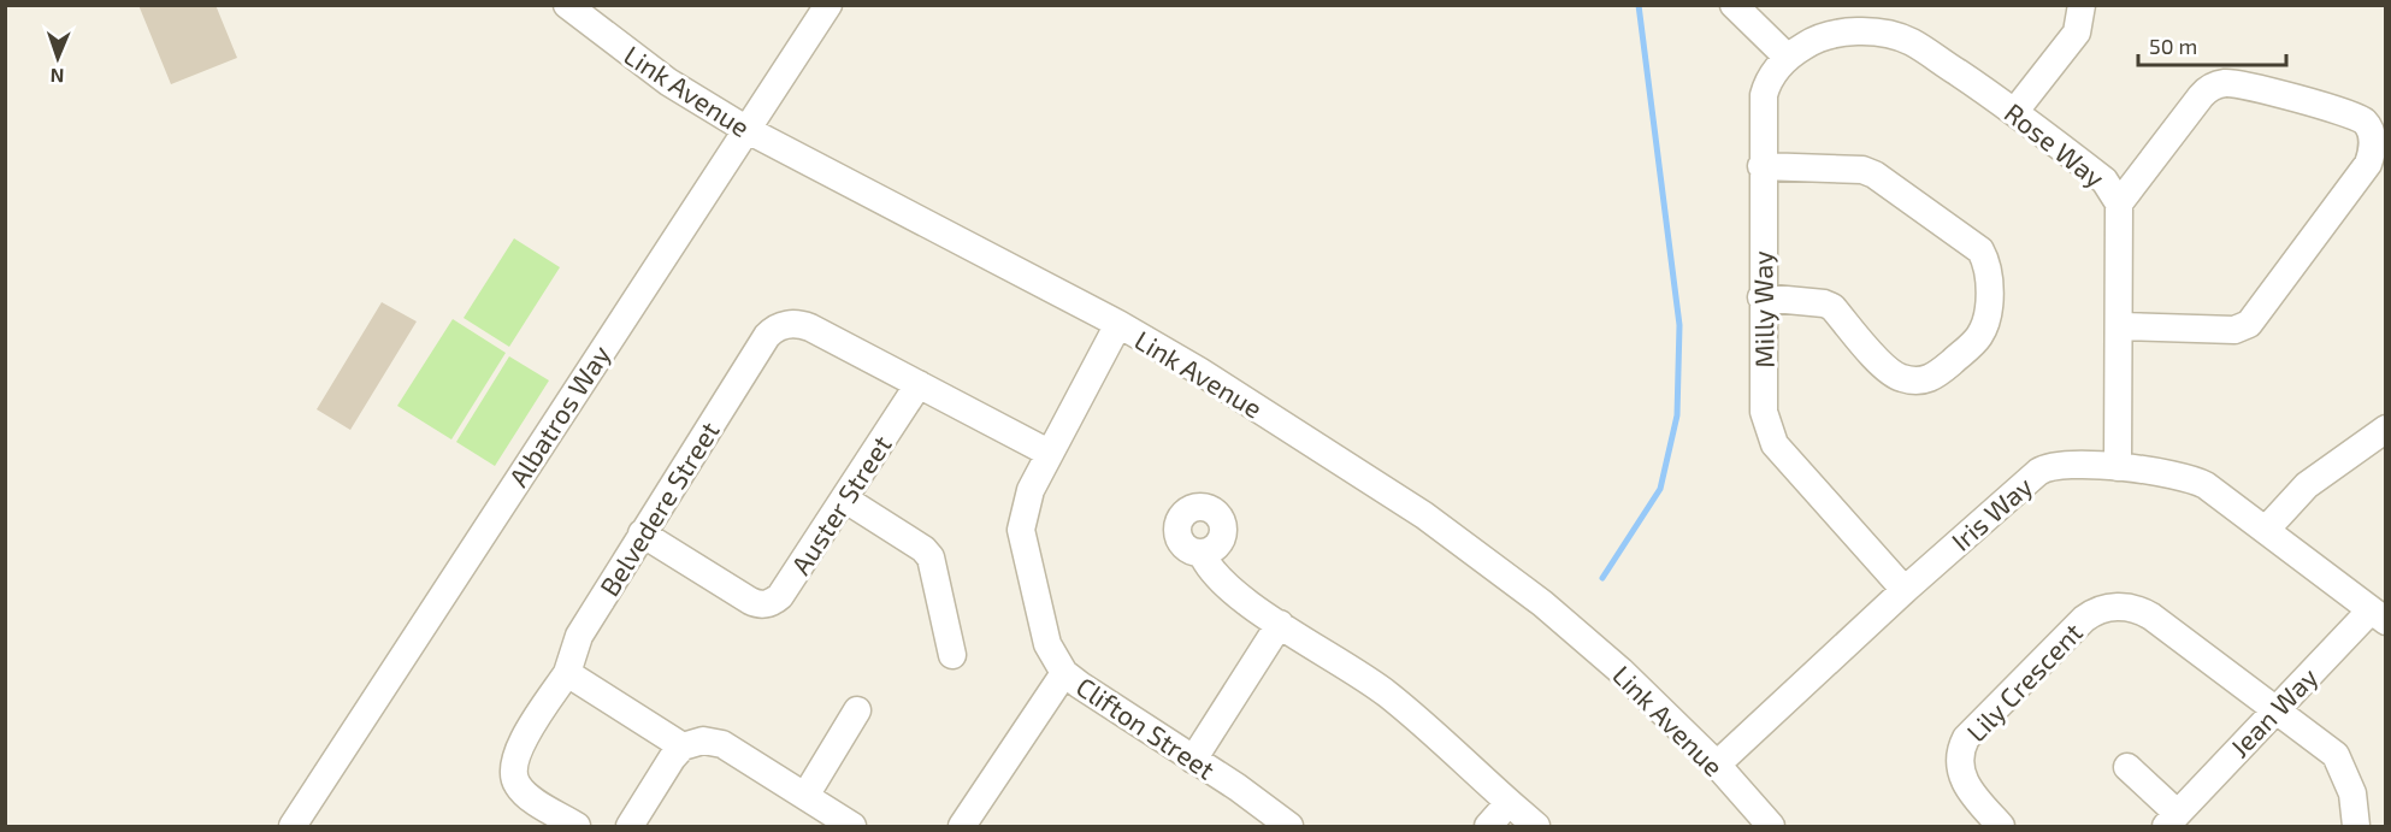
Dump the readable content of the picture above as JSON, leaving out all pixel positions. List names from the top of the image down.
{
  "streets": {
    "street": [
      "Link Avenue",
      "Rose Way",
      "Milly Way",
      "Albatros Way",
      "Auster Street",
      "Belvedere Street",
      "Iris Way",
      "Lily Crescent",
      "Jean Way",
      "Clifton Street"
    ]
  },
  "crossings": [
    ["Link Avenue", "Albatros Way"],
    ["Link Avenue", "Iris Way"],
    ["Link Avenue", "Clifton Street"],
    ["Rose Way", "Milly Way"],
    ["Rose Way", "Iris Way"],
    ["Milly Way", "Iris Way"],
    ["Auster Street", "Belvedere Street"],
    ["Belvedere Street", "Clifton Street"],
    ["Iris Way", "Jean Way"],
    ["Lily Crescent", "Jean Way"]
  ],
  "scale_bar": "50 m",
  "north": "bottom"
}
